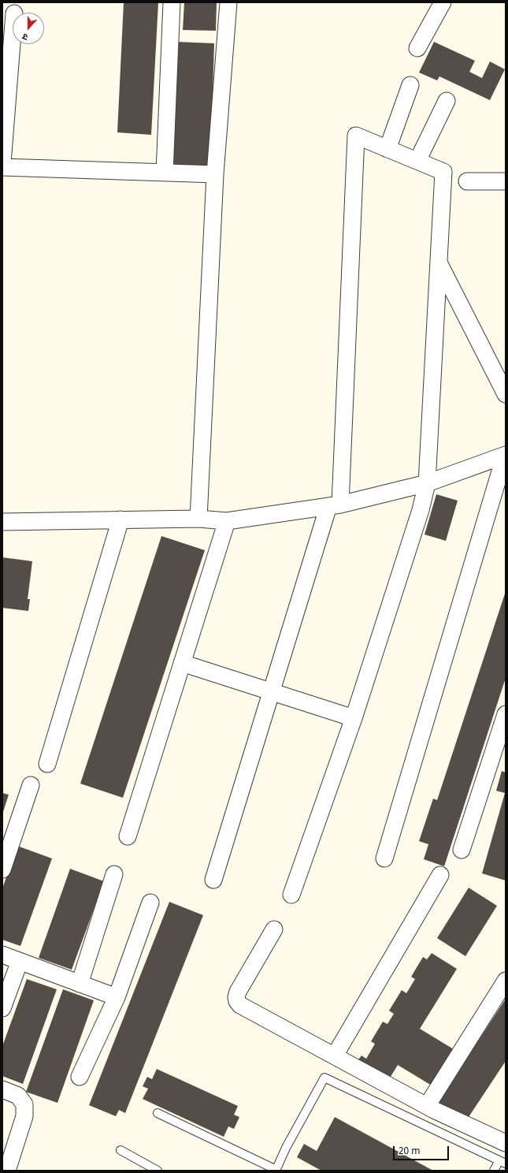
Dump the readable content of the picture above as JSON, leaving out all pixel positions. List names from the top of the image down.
{
  "scale_bar": "20 m",
  "north": "bottom"
}
